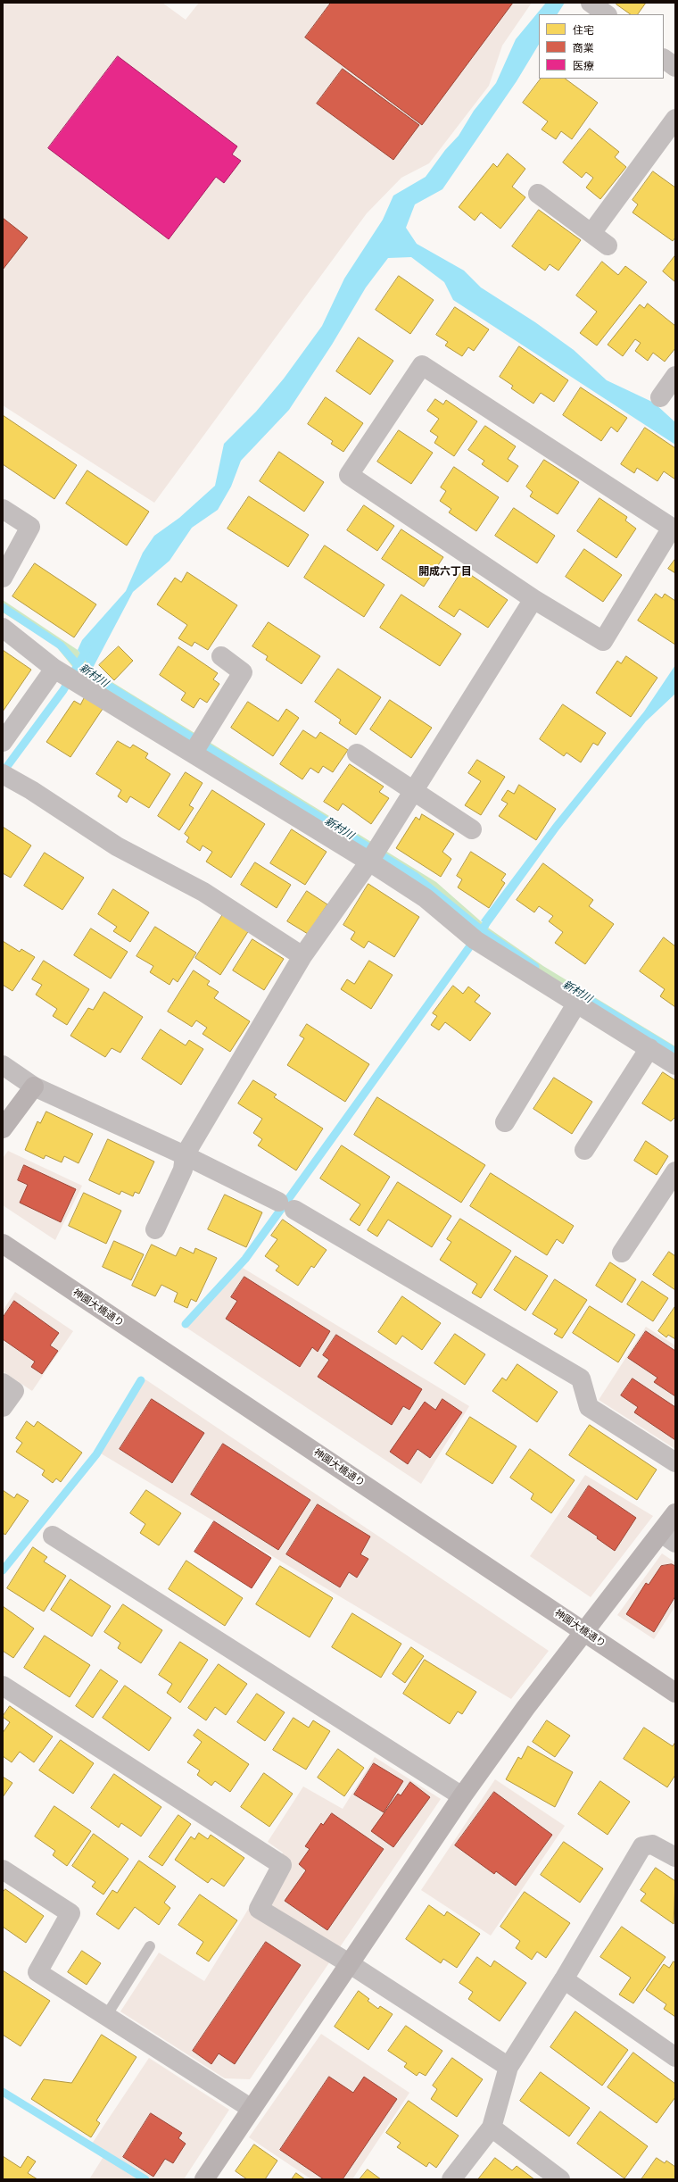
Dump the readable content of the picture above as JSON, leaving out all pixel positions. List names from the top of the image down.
{
  "streets": {
    "street": ["神園大橋通り"]
  },
  "districts": ["開成六丁目"],
  "water": ["新村川"],
  "legend": ["住宅", "商業", "医療"]
}
